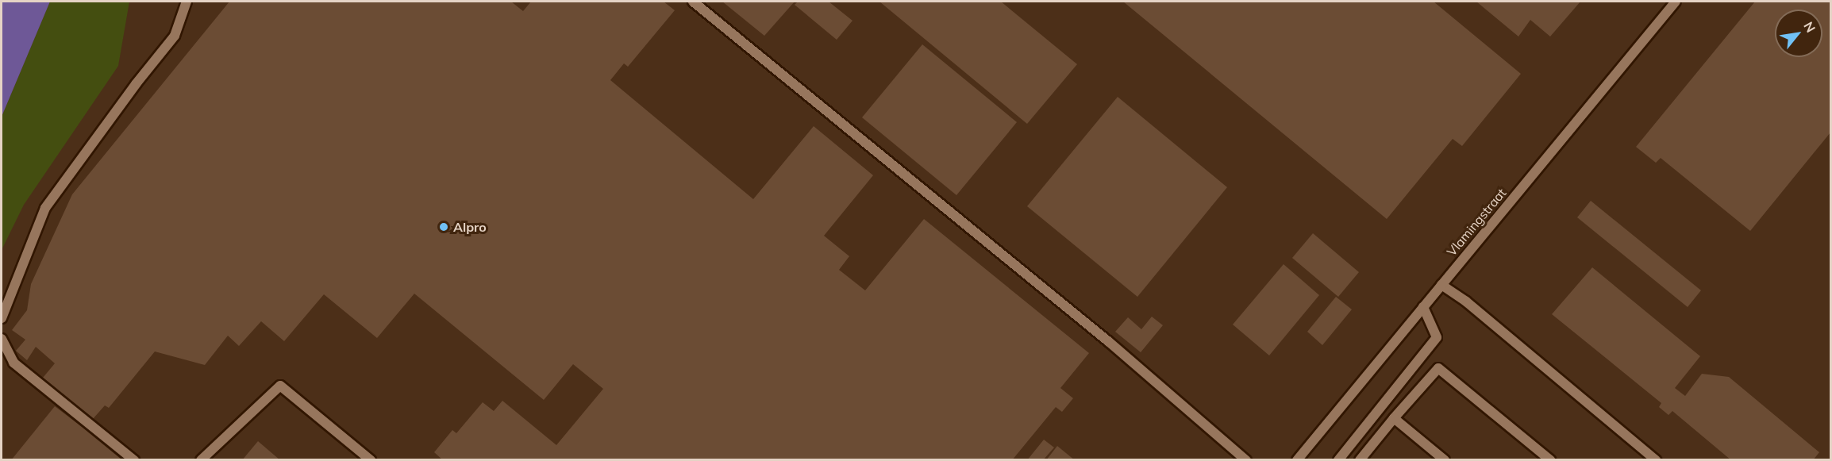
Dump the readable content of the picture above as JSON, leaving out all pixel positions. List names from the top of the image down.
{
  "streets": {
    "street": ["Vlamingstraat"]
  },
  "places": ["Alpro"],
  "north": "top right"
}
